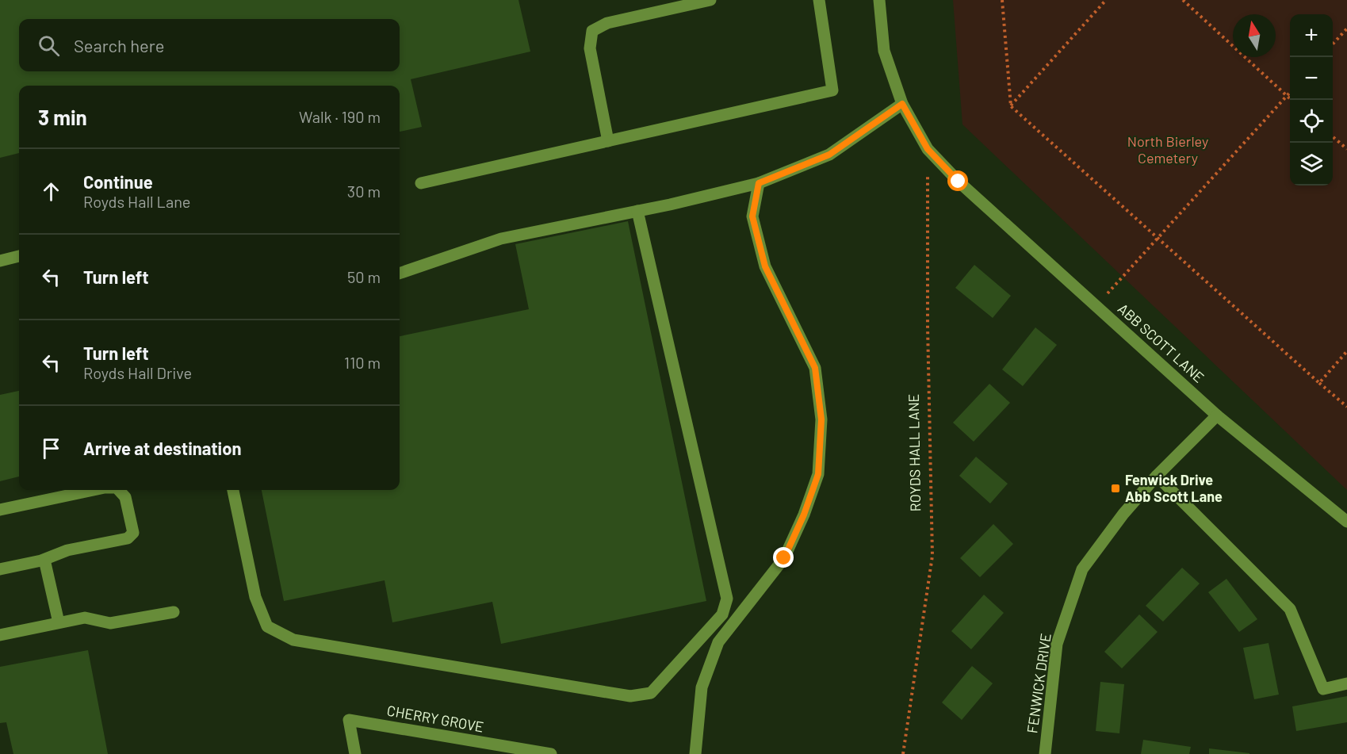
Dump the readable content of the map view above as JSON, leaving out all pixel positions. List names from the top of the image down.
{
  "streets": {
    "street": ["ABB SCOTT LANE", "FENWICK DRIVE", "CHERRY GROVE"],
    "path": ["ROYDS HALL LANE"]
  },
  "crossings": [
    ["ABB SCOTT LANE", "ROYDS HALL LANE"],
    ["ABB SCOTT LANE", "FENWICK DRIVE"]
  ],
  "parks": ["North Bierley Cemetery"],
  "places": {
    "transit": ["Fenwick Drive Abb Scott Lane"]
  },
  "north": "top",
  "page": {
    "map_buttons": ["+", "−"],
    "search": "Search here",
    "heading": ["3 min", "Walk · 190 m"],
    "list": [
      ["Continue", "Royds Hall Lane", "30 m"],
      ["Turn left", "50 m"],
      ["Turn left", "Royds Hall Drive", "110 m"],
      "Arrive at destination"
    ]
  }
}
